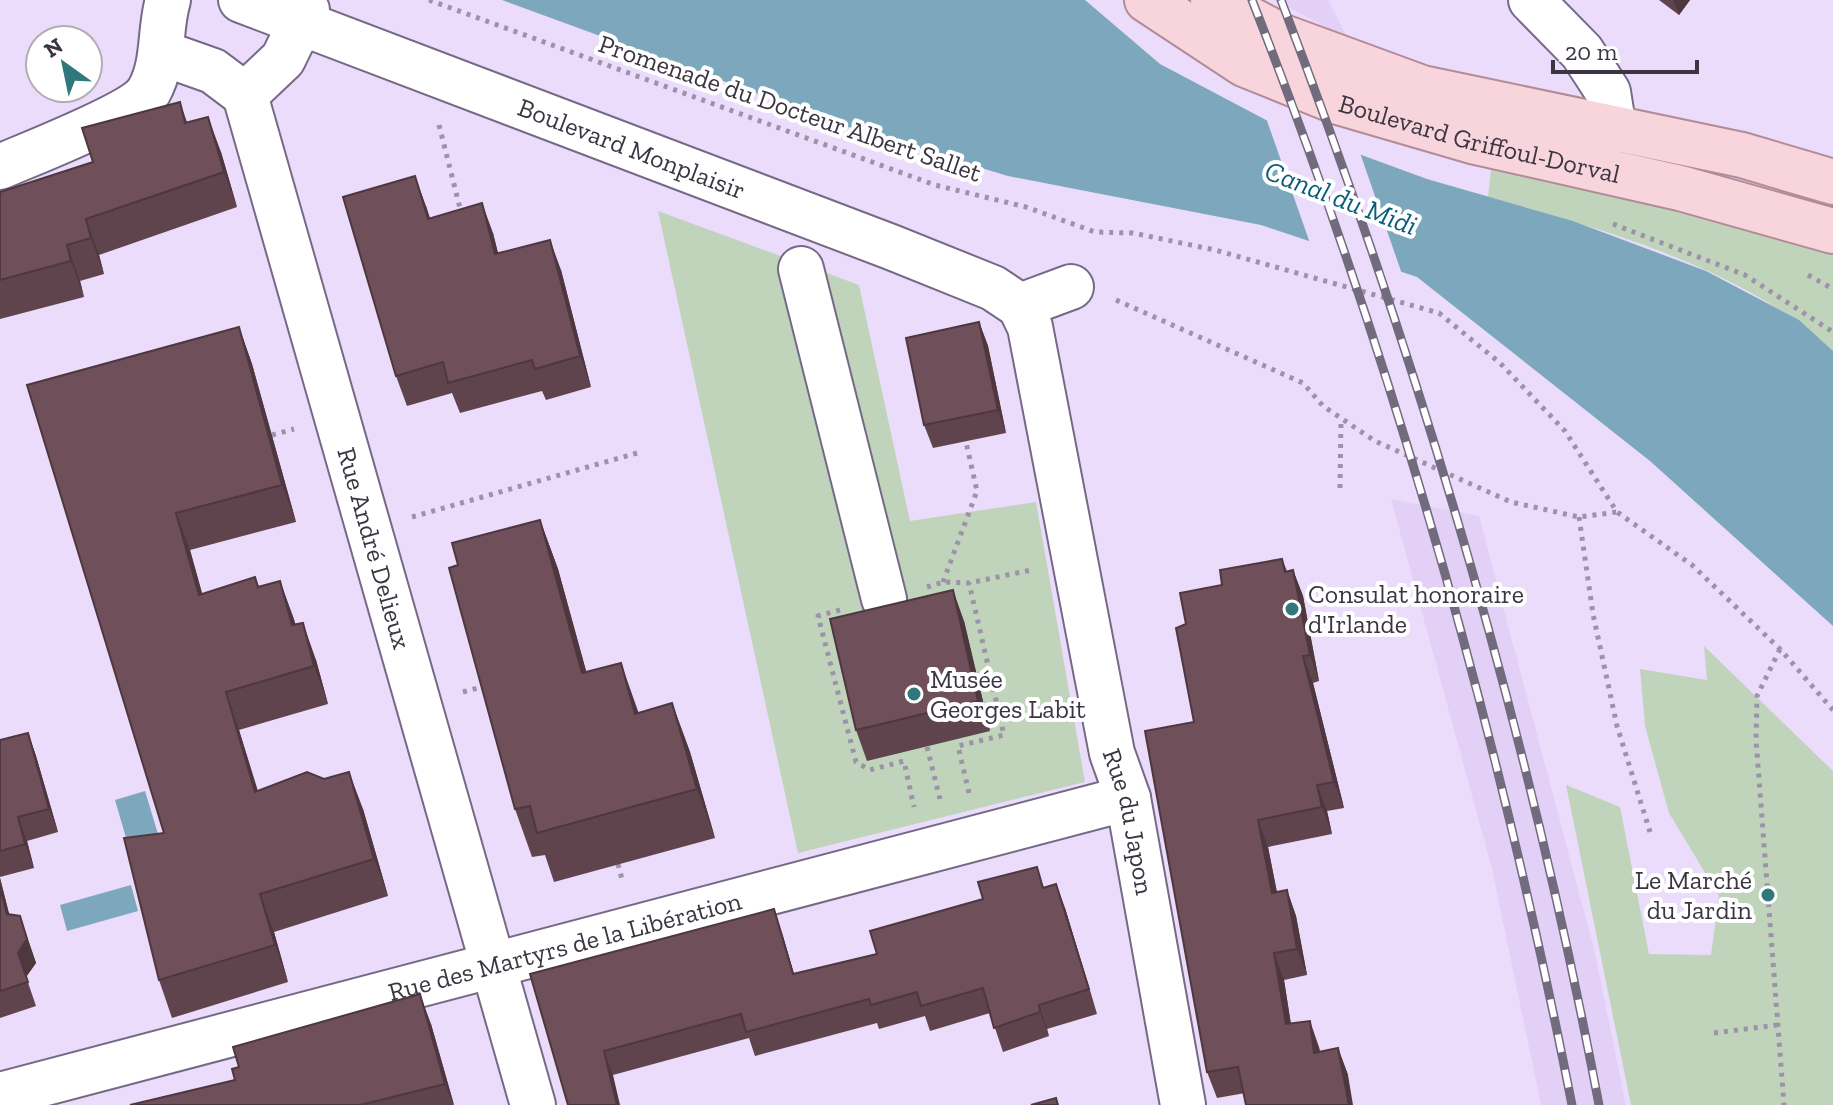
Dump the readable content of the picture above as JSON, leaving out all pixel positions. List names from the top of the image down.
{
  "streets": {
    "main road": ["Boulevard Griffoul-Dorval"],
    "street": [
      "Boulevard Monplaisir",
      "Rue André Delieux",
      "Rue du Japon",
      "Rue des Martyrs de la Libération"
    ],
    "path": ["Promenade du Docteur Albert Sallet"]
  },
  "crossings": [
    ["Boulevard Monplaisir", "Rue du Japon"],
    ["Rue André Delieux", "Rue des Martyrs de la Libération"],
    ["Rue du Japon", "Rue des Martyrs de la Libération"]
  ],
  "water": ["Canal du Midi"],
  "places": ["Consulat honoraire d'Irlande", "Musée Georges Labit", "Le Marché du Jardin"],
  "scale_bar": "20 m",
  "north": "top left"
}
